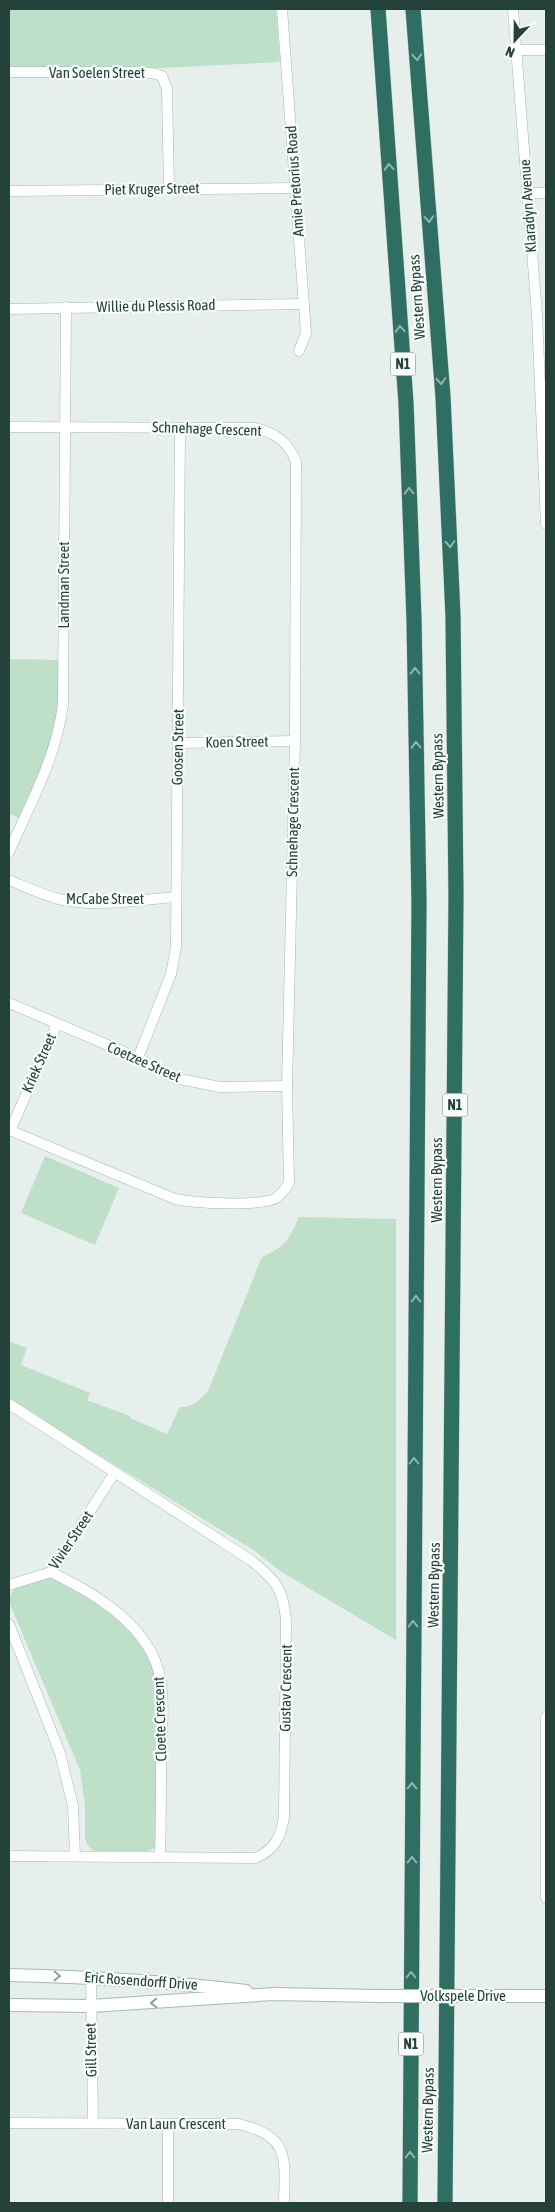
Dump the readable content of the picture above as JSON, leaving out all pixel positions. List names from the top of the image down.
{
  "streets": {
    "highway": ["Western Bypass", "N1"],
    "street": [
      "Van Soelen Street",
      "Amie Pretorius Road",
      "Piet Kruger Street",
      "Klaradyn Avenue",
      "Willie du Plessis Road",
      "Schnehage Crescent",
      "Landman Street",
      "Koen Street",
      "Goosen Street",
      "McCabe Street",
      "Coetzee Street",
      "Kriek Street",
      "Vivier Street",
      "Gustav Crescent",
      "Cloete Crescent",
      "Eric Rosendorff Drive",
      "Volkspele Drive",
      "Gill Street",
      "Van Laun Crescent"
    ]
  },
  "crossings": [
    ["Van Soelen Street", "Piet Kruger Street"],
    ["Amie Pretorius Road", "Piet Kruger Street"],
    ["Amie Pretorius Road", "Willie du Plessis Road"],
    ["Willie du Plessis Road", "Landman Street"],
    ["Schnehage Crescent", "Landman Street"],
    ["Schnehage Crescent", "Koen Street"],
    ["Schnehage Crescent", "Goosen Street"],
    ["Schnehage Crescent", "Coetzee Street"],
    ["Schnehage Crescent", "Kriek Street"],
    ["Koen Street", "Goosen Street"],
    ["Goosen Street", "McCabe Street"],
    ["Goosen Street", "Coetzee Street"],
    ["Coetzee Street", "Kriek Street"],
    ["Vivier Street", "Gustav Crescent"],
    ["Vivier Street", "Cloete Crescent"],
    ["Gustav Crescent", "Cloete Crescent"],
    ["Eric Rosendorff Drive", "Volkspele Drive"],
    ["Eric Rosendorff Drive", "Gill Street"],
    ["Gill Street", "Van Laun Crescent"]
  ],
  "north": "bottom"
}
